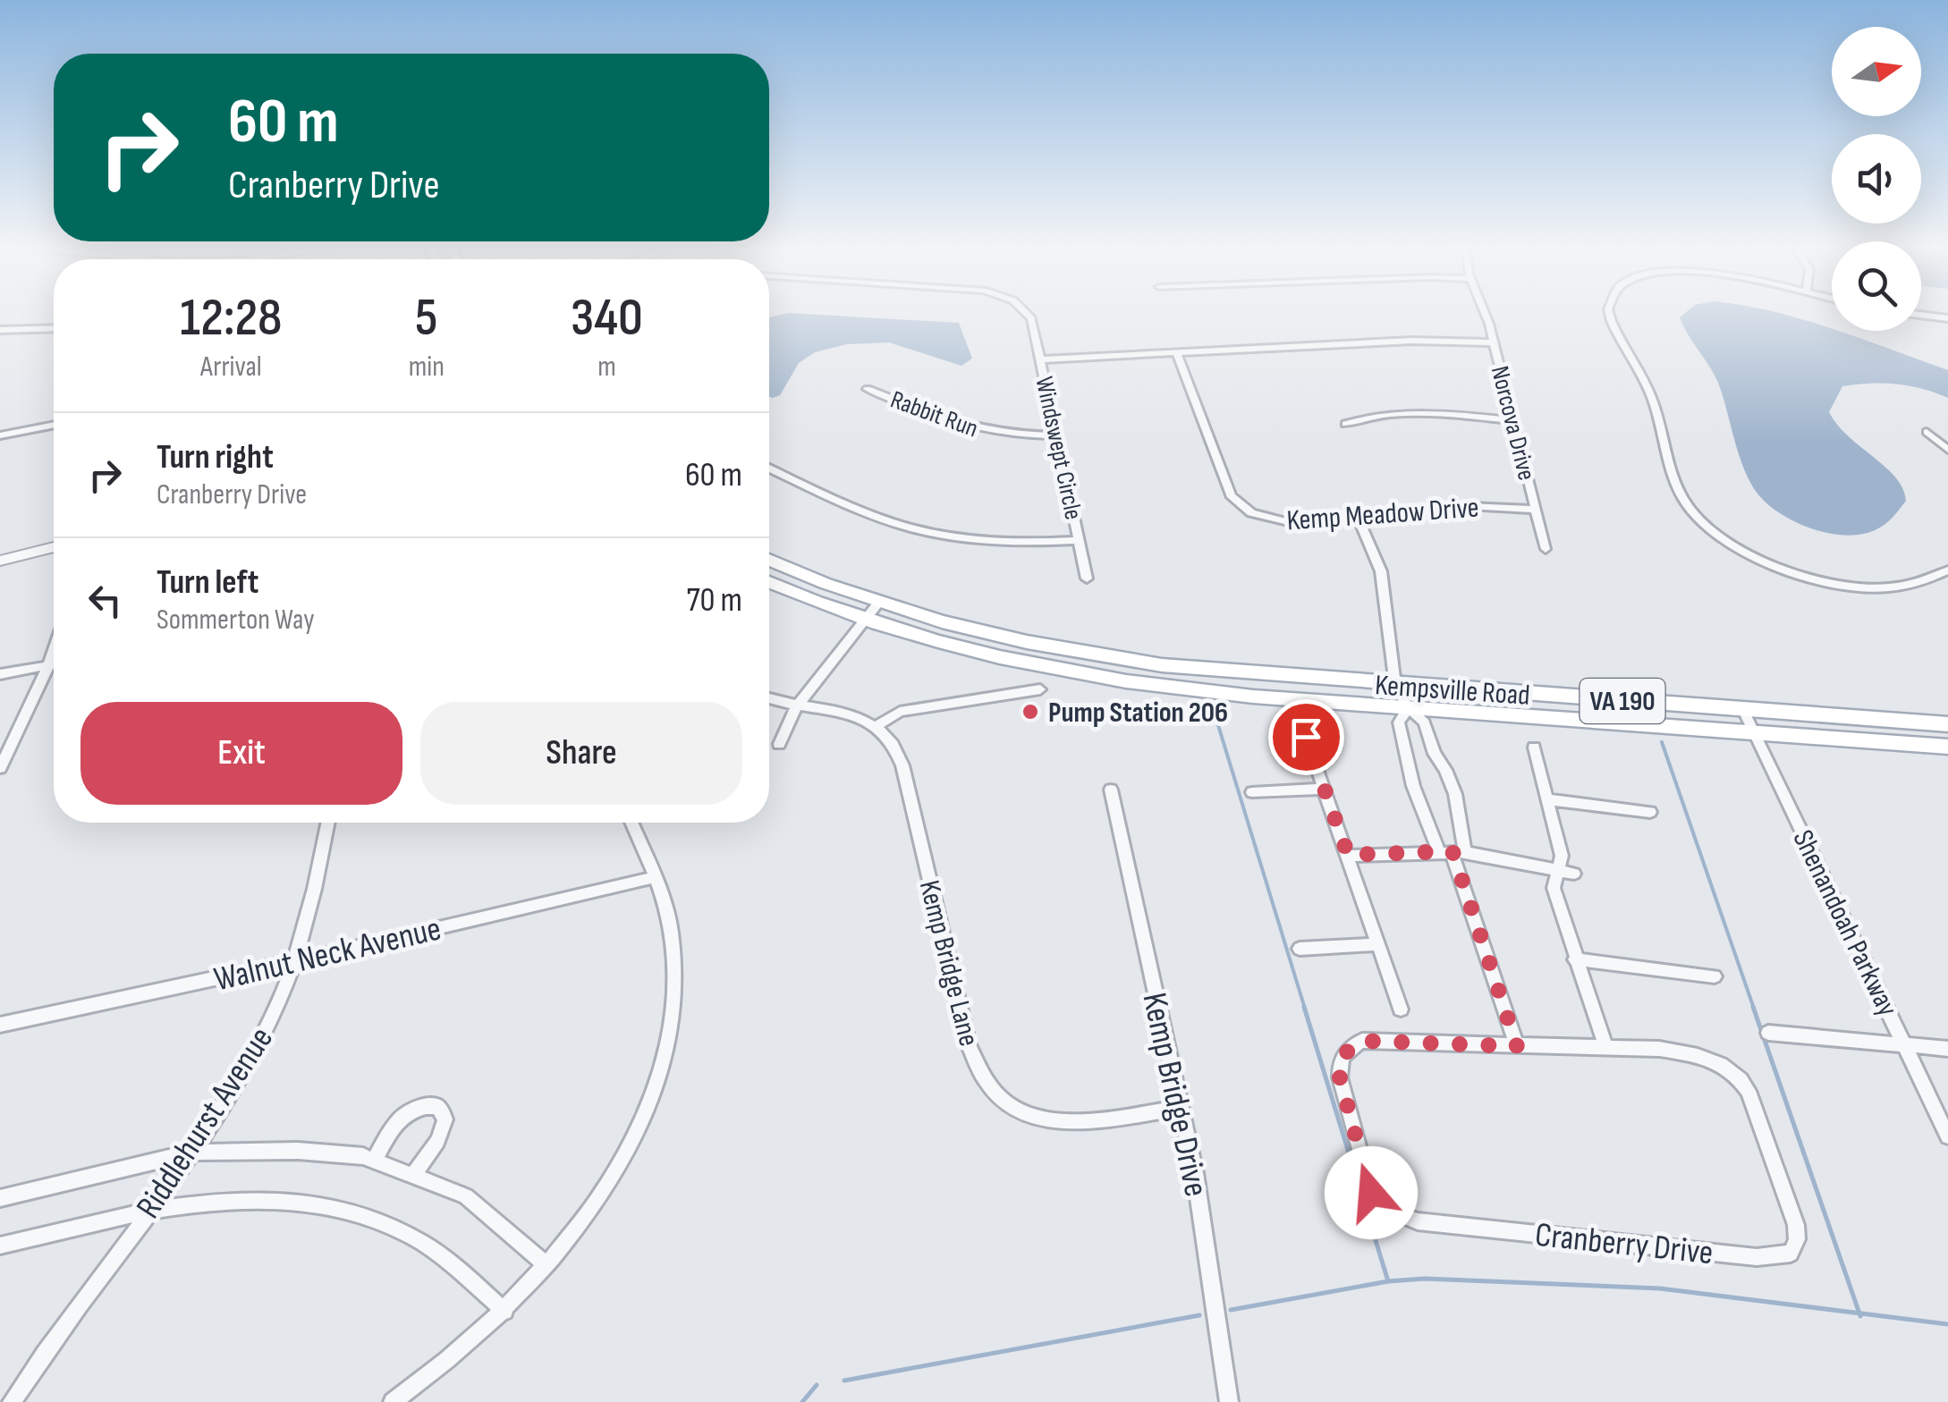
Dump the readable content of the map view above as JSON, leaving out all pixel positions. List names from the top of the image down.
{
  "streets": {
    "main road": ["Kempsville Road", "VA 190"],
    "street": [
      "Rabbit Run",
      "Norcova Drive",
      "Windswept Circle",
      "Kemp Meadow Drive",
      "Shenandoah Parkway",
      "Walnut Neck Avenue",
      "Kemp Bridge Lane",
      "Kemp Bridge Drive",
      "Riddlehurst Avenue",
      "Cranberry Drive"
    ]
  },
  "crossings": [
    ["Rabbit Run", "Windswept Circle"],
    ["Norcova Drive", "Kemp Meadow Drive"],
    ["Kempsville Road", "Shenandoah Parkway"],
    ["Walnut Neck Avenue", "Riddlehurst Avenue"],
    ["Kemp Bridge Lane", "Kemp Bridge Drive"]
  ],
  "places": ["Pump Station 206"],
  "north": "right",
  "page": {
    "turn": ["60 m", "Cranberry Drive"],
    "eta": [
      "12:28",
      "Arrival",
      "5",
      "min",
      "340",
      "m"
    ],
    "list": [
      {
        "name": "Turn right",
        "note": "Cranberry Drive",
        "value": "60 m"
      },
      {
        "name": "Turn left",
        "note": "Sommerton Way",
        "value": "70 m"
      }
    ],
    "buttons": ["Exit", "Share"]
  }
}
